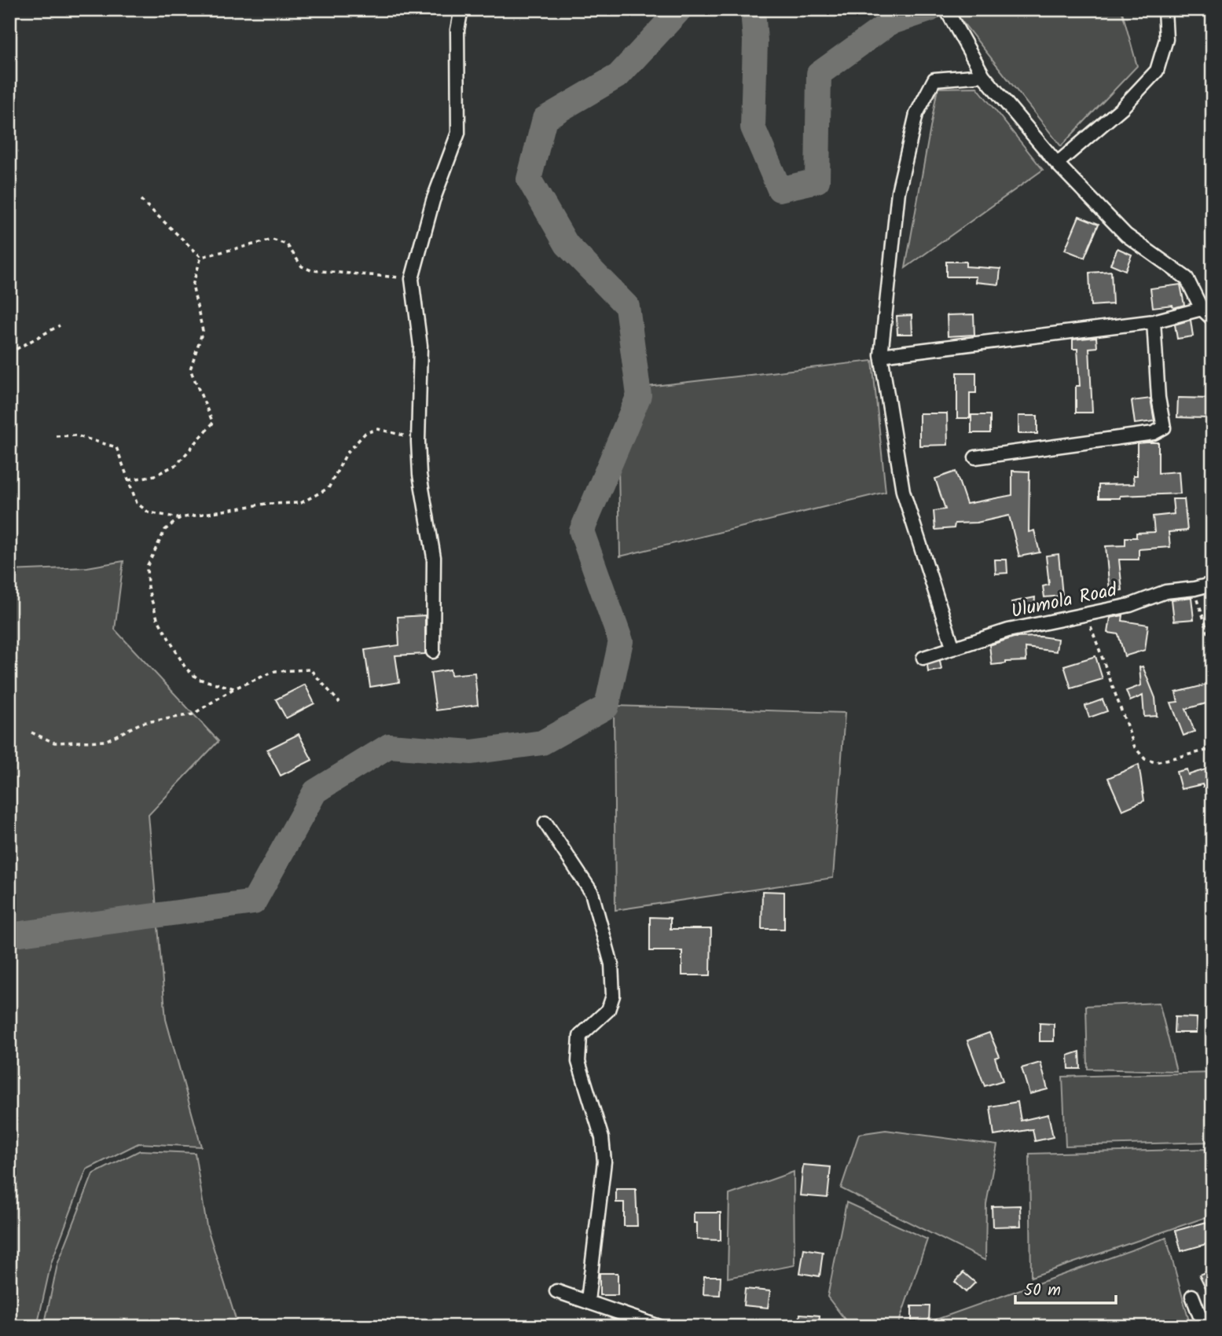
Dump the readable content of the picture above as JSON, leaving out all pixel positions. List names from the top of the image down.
{
  "streets": {
    "street": ["Ulumola Road"]
  },
  "scale_bar": "50 m"
}
